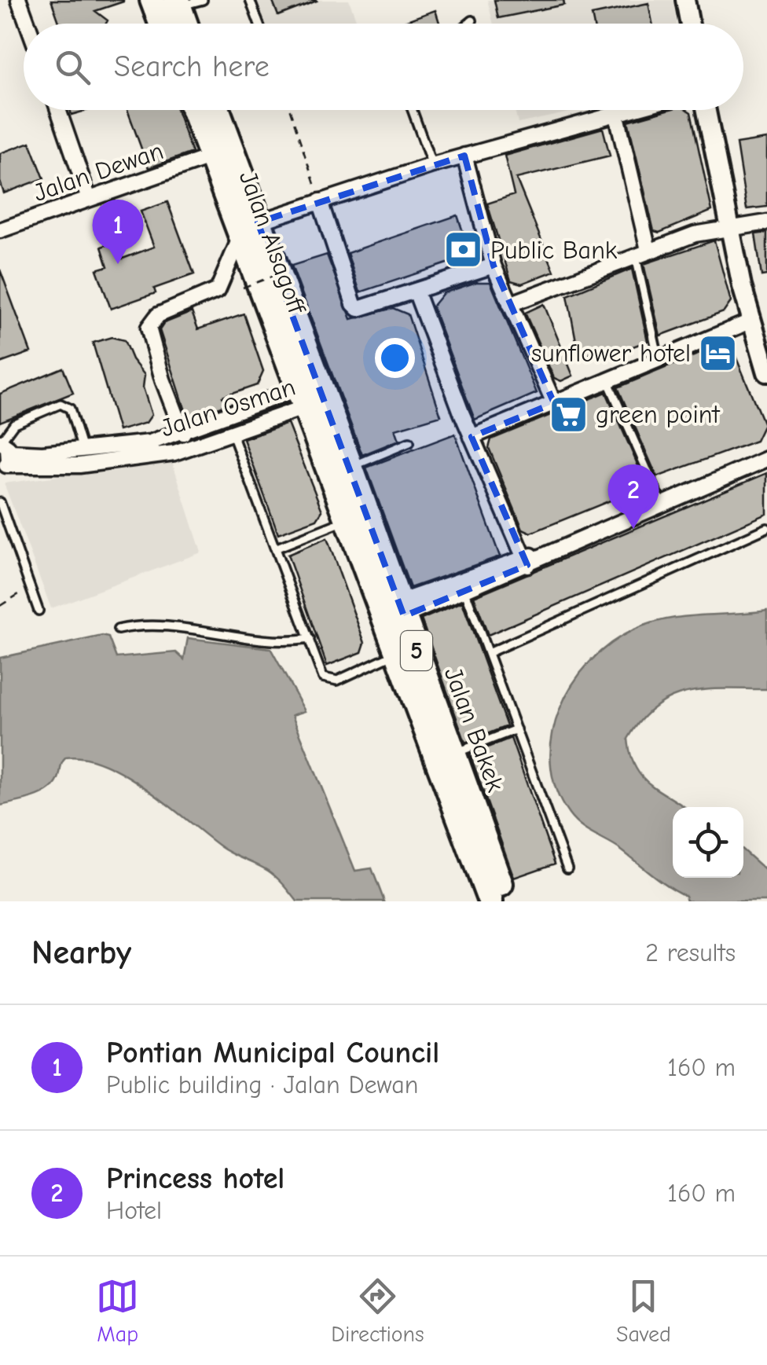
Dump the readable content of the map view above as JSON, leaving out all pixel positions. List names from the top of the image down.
{
  "streets": {
    "highway": ["Jalan Alsagoff", "5", "Jalan Bakek"],
    "street": ["Jalan Dewan", "Jalan Osman"]
  },
  "crossings": [
    ["Jalan Dewan", "Jalan Alsagoff"],
    ["Jalan Alsagoff", "Jalan Osman"],
    ["Jalan Alsagoff", "Jalan Bakek"],
    ["Jalan Osman", "Jalan Bakek"]
  ],
  "places": {
    "bank": ["Public Bank"],
    "hotel": ["sunflower hotel"],
    "supermarket": ["green point"]
  },
  "page": {
    "search": "Search here",
    "pins": ["1", "2"],
    "heading": ["Nearby", "2 results"],
    "list": [
      {
        "mark": "1",
        "name": "Pontian Municipal Council",
        "note": "Public building · Jalan Dewan",
        "value": "160 m"
      },
      {
        "mark": "2",
        "name": "Princess hotel",
        "note": "Hotel",
        "value": "160 m"
      }
    ],
    "nav": ["Map", "Directions", "Saved"]
  }
}
